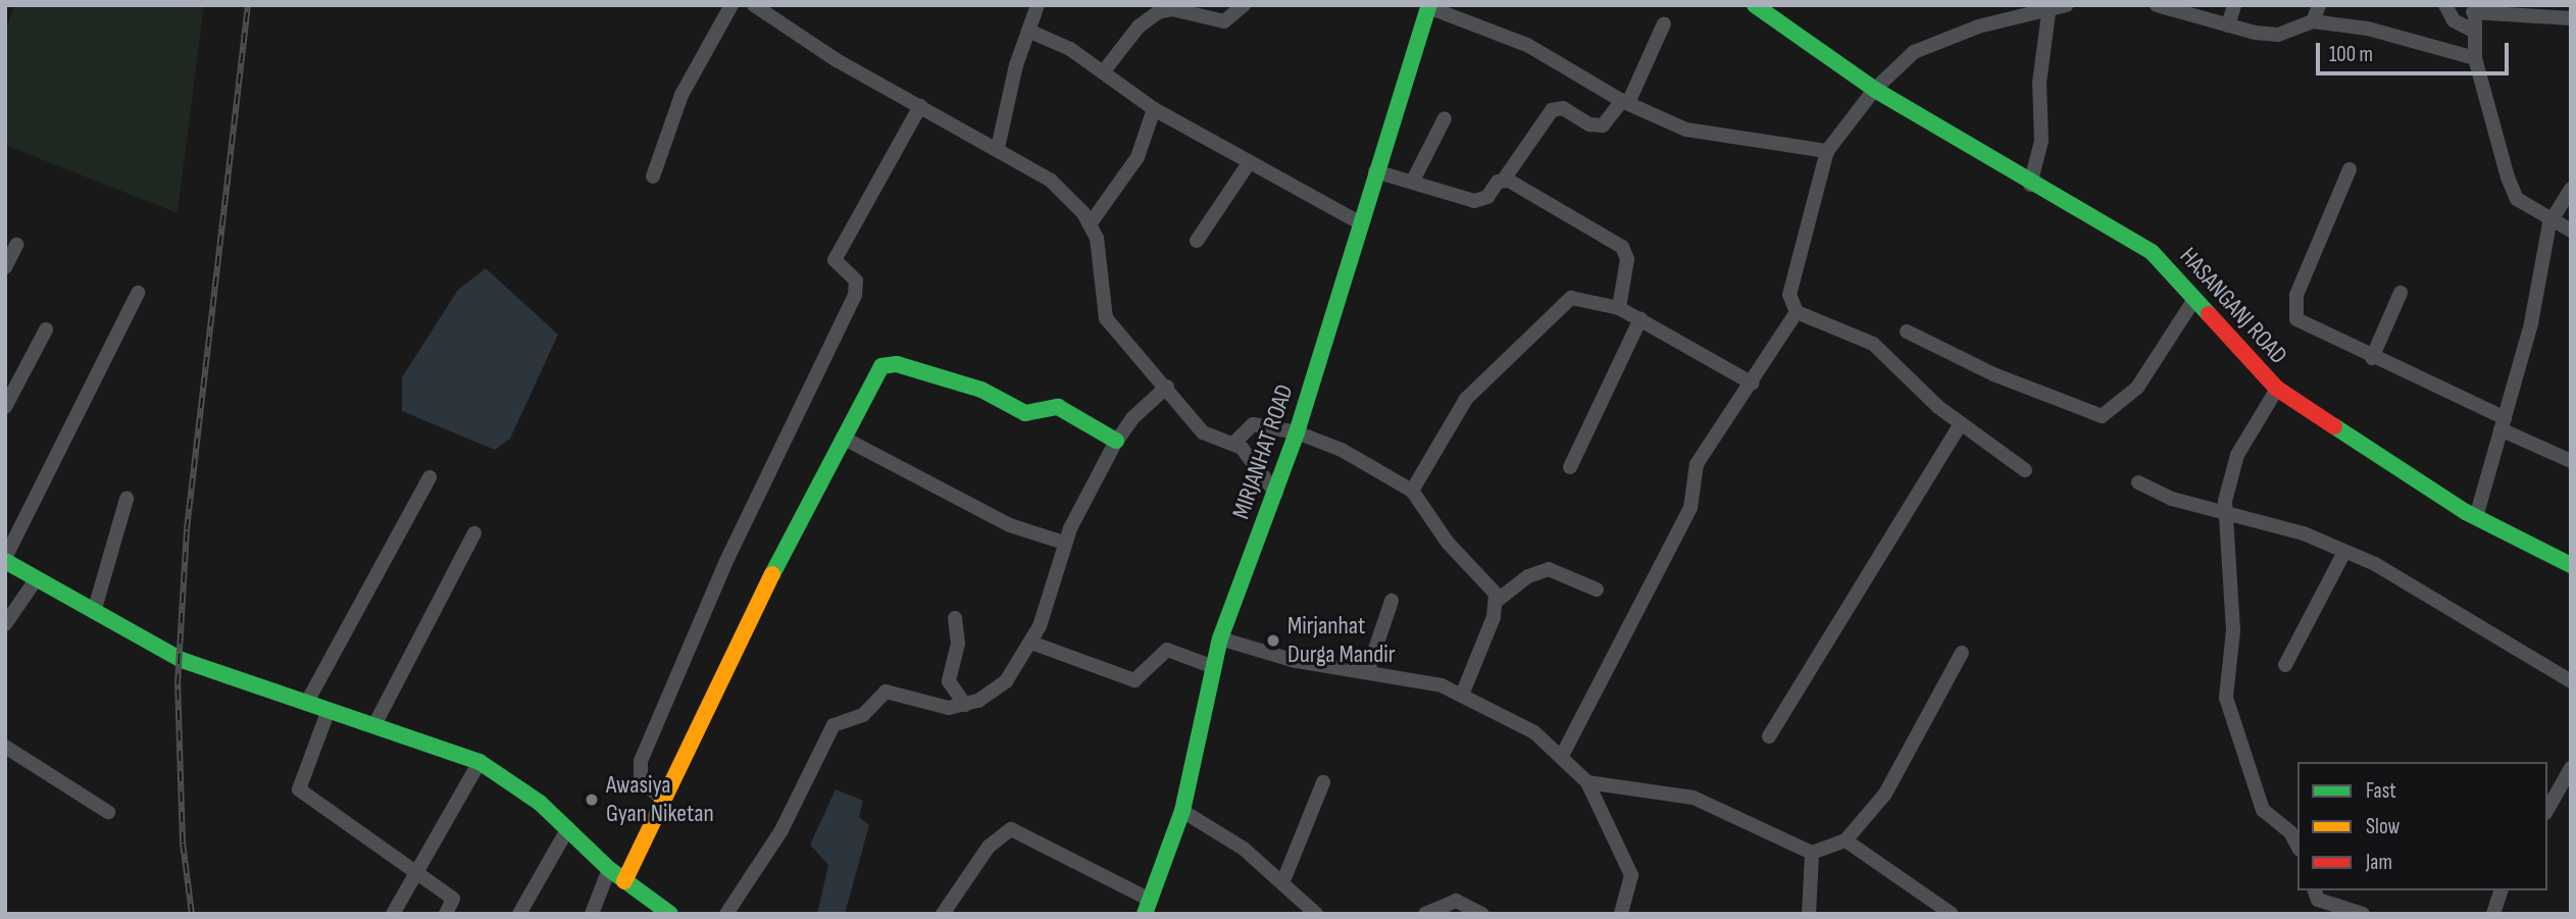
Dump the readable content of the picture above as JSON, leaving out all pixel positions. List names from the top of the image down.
{
  "streets": {
    "street": ["HASANGANJ ROAD", "MIRJANHAT ROAD"]
  },
  "places": ["Mirjanhat Durga Mandir", "Awasiya Gyan Niketan"],
  "legend": ["Fast", "Slow", "Jam"],
  "scale_bar": "100 m"
}
